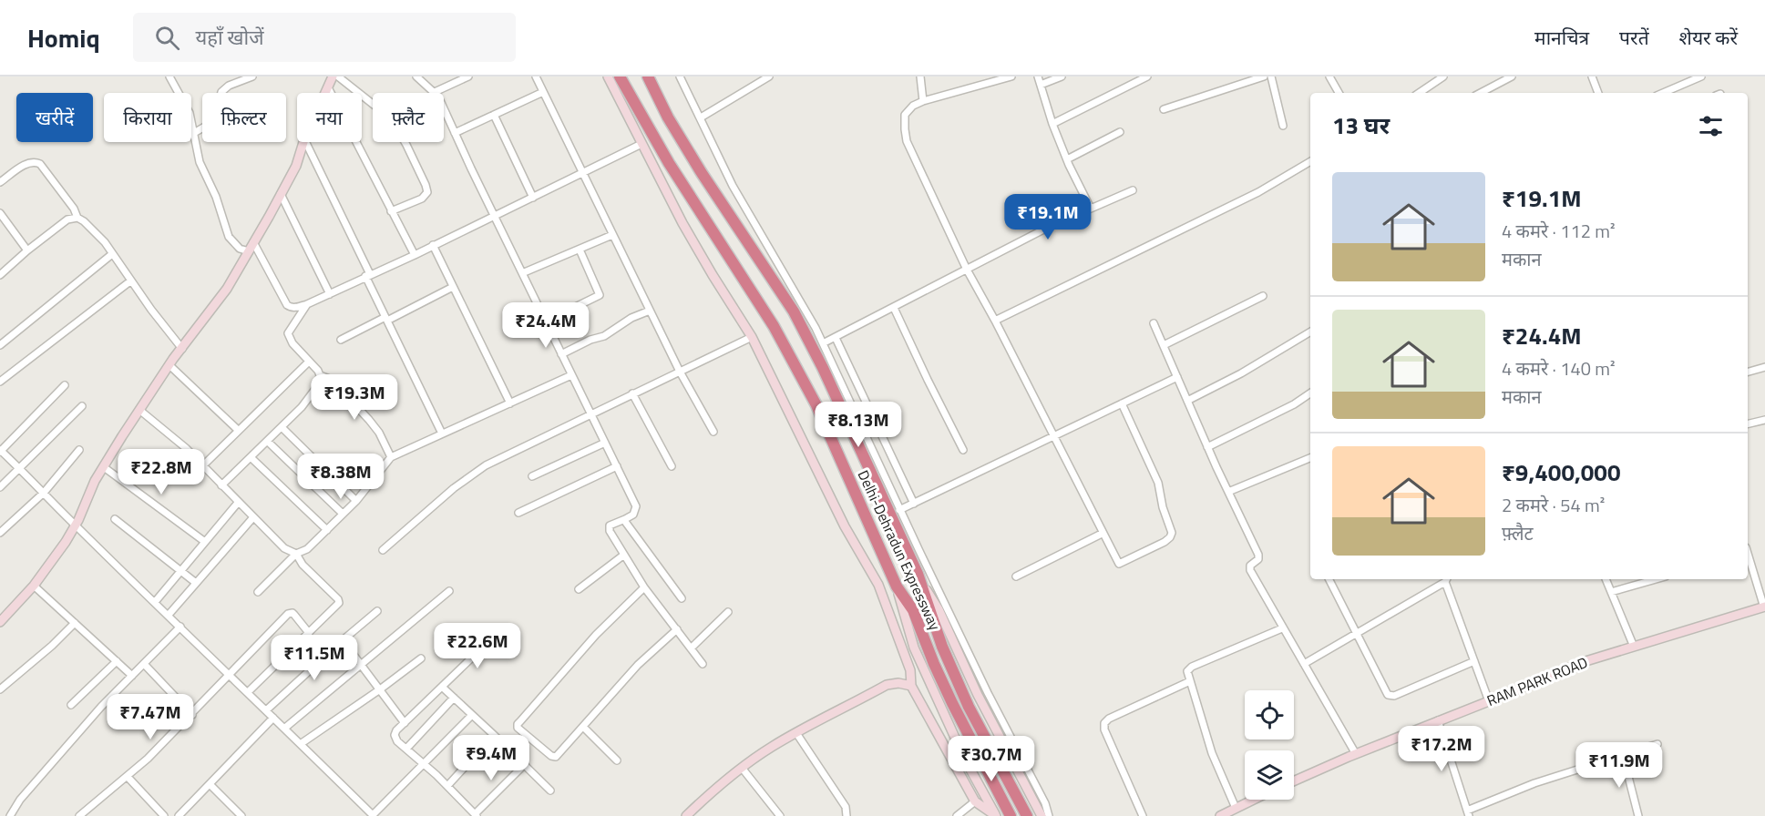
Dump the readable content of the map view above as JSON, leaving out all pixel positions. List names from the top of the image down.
{
  "streets": {
    "highway": ["Delhi-Dehradun Expressway"],
    "street": ["RAM PARK ROAD"]
  },
  "page": {
    "header": "Homiq",
    "search": "यहाँ खोजें",
    "nav": ["मानचित्र", "परतें", "शेयर करें"],
    "chip": [
      "खरीदें",
      "किराया",
      "फ़िल्टर",
      "नया",
      "फ़्लैट"
    ],
    "heading": "13 घर",
    "list": [
      {
        "name": "₹19.1M",
        "note": "4 कमरे · 112 m² · मकान"
      },
      {
        "name": "₹24.4M",
        "note": "4 कमरे · 140 m² · मकान"
      },
      {
        "name": "₹9,400,000",
        "note": "2 कमरे · 54 m² · फ़्लैट"
      }
    ],
    "price": [
      "₹19.1M",
      "₹24.4M",
      "₹19.3M",
      "₹8.13M",
      "₹22.8M",
      "₹8.38M",
      "₹22.6M",
      "₹11.5M",
      "₹7.47M",
      "₹17.2M",
      "₹9.4M",
      "₹30.7M",
      "₹11.9M"
    ]
  }
}
